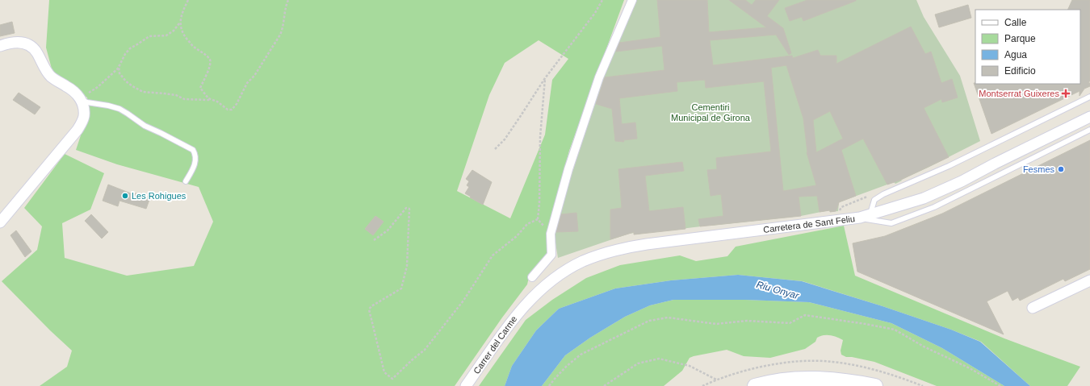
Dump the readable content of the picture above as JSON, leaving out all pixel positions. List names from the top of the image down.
{
  "streets": {
    "street": ["Carretera de Sant Feliu", "Carrer del Carme"]
  },
  "crossings": [
    ["Carretera de Sant Feliu", "Carrer del Carme"]
  ],
  "water": ["Riu Onyar"],
  "parks": ["Cementiri Municipal de Girona"],
  "places": {
    "health": ["Montserrat Guixeres"],
    "other": ["Fesmes", "Les Rohigues"]
  },
  "legend": [
    "Calle",
    "Parque",
    "Agua",
    "Edificio"
  ]
}
